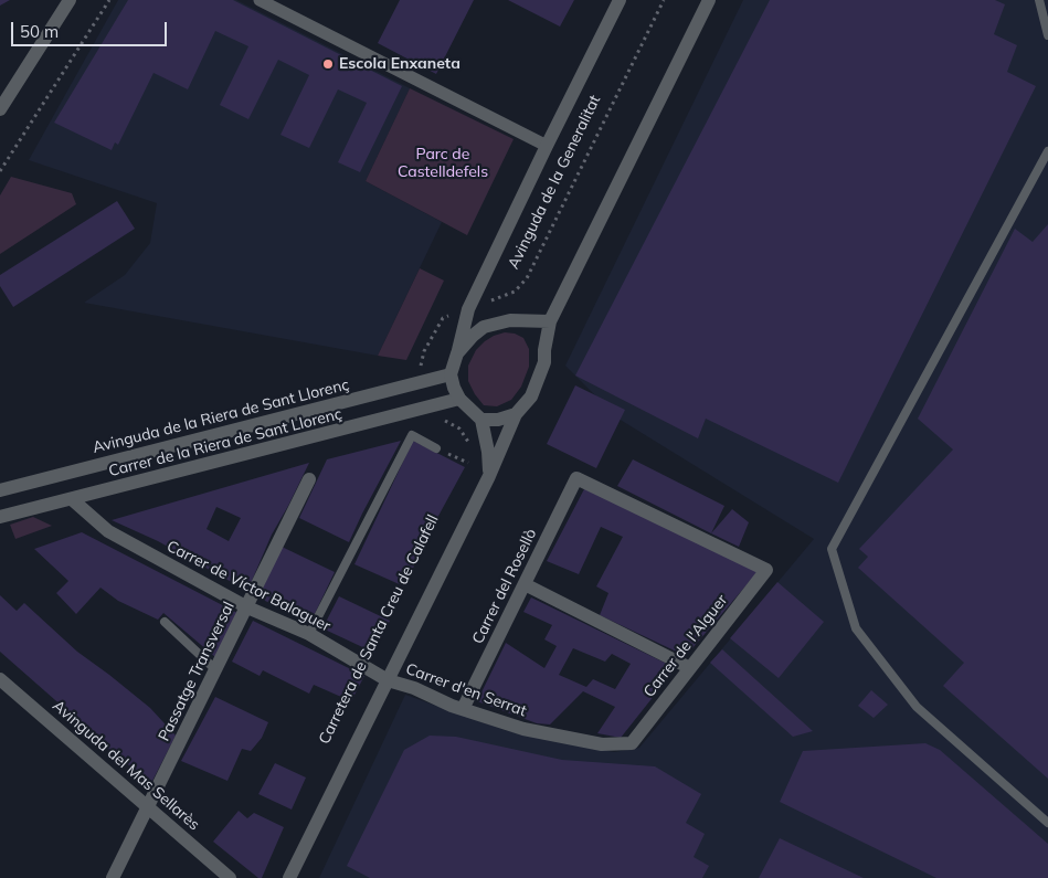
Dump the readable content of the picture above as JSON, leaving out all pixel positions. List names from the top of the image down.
{
  "streets": {
    "street": [
      "Avinguda de la Riera de Sant Llorenç",
      "Carrer de la Riera de Sant Llorenç",
      "Carrer de Víctor Balaguer",
      "Carrer del Rosellò",
      "Carretera de Santa Creu de Calafell",
      "Carrer de l'Alguer",
      "Passatge Transversal",
      "Carrer d'en Serrat",
      "Avinguda del Mas Sellarès"
    ],
    "path": ["Avinguda de la Generalitat"]
  },
  "crossings": [
    ["Avinguda de la Riera de Sant Llorenç", "Carrer de la Riera de Sant Llorenç"],
    ["Avinguda de la Riera de Sant Llorenç", "Carretera de Santa Creu de Calafell"],
    ["Carrer de la Riera de Sant Llorenç", "Carrer de Víctor Balaguer"],
    ["Carrer de la Riera de Sant Llorenç", "Carretera de Santa Creu de Calafell"],
    ["Carrer de Víctor Balaguer", "Carretera de Santa Creu de Calafell"],
    ["Carrer de Víctor Balaguer", "Passatge Transversal"],
    ["Carrer de Víctor Balaguer", "Carrer d'en Serrat"],
    ["Carrer del Rosellò", "Carrer de l'Alguer"],
    ["Carrer del Rosellò", "Carrer d'en Serrat"],
    ["Carretera de Santa Creu de Calafell", "Carrer d'en Serrat"],
    ["Carrer de l'Alguer", "Carrer d'en Serrat"],
    ["Passatge Transversal", "Avinguda del Mas Sellarès"]
  ],
  "parks": ["Parc de Castelldefels"],
  "places": ["Escola Enxaneta"],
  "scale_bar": "50 m"
}
